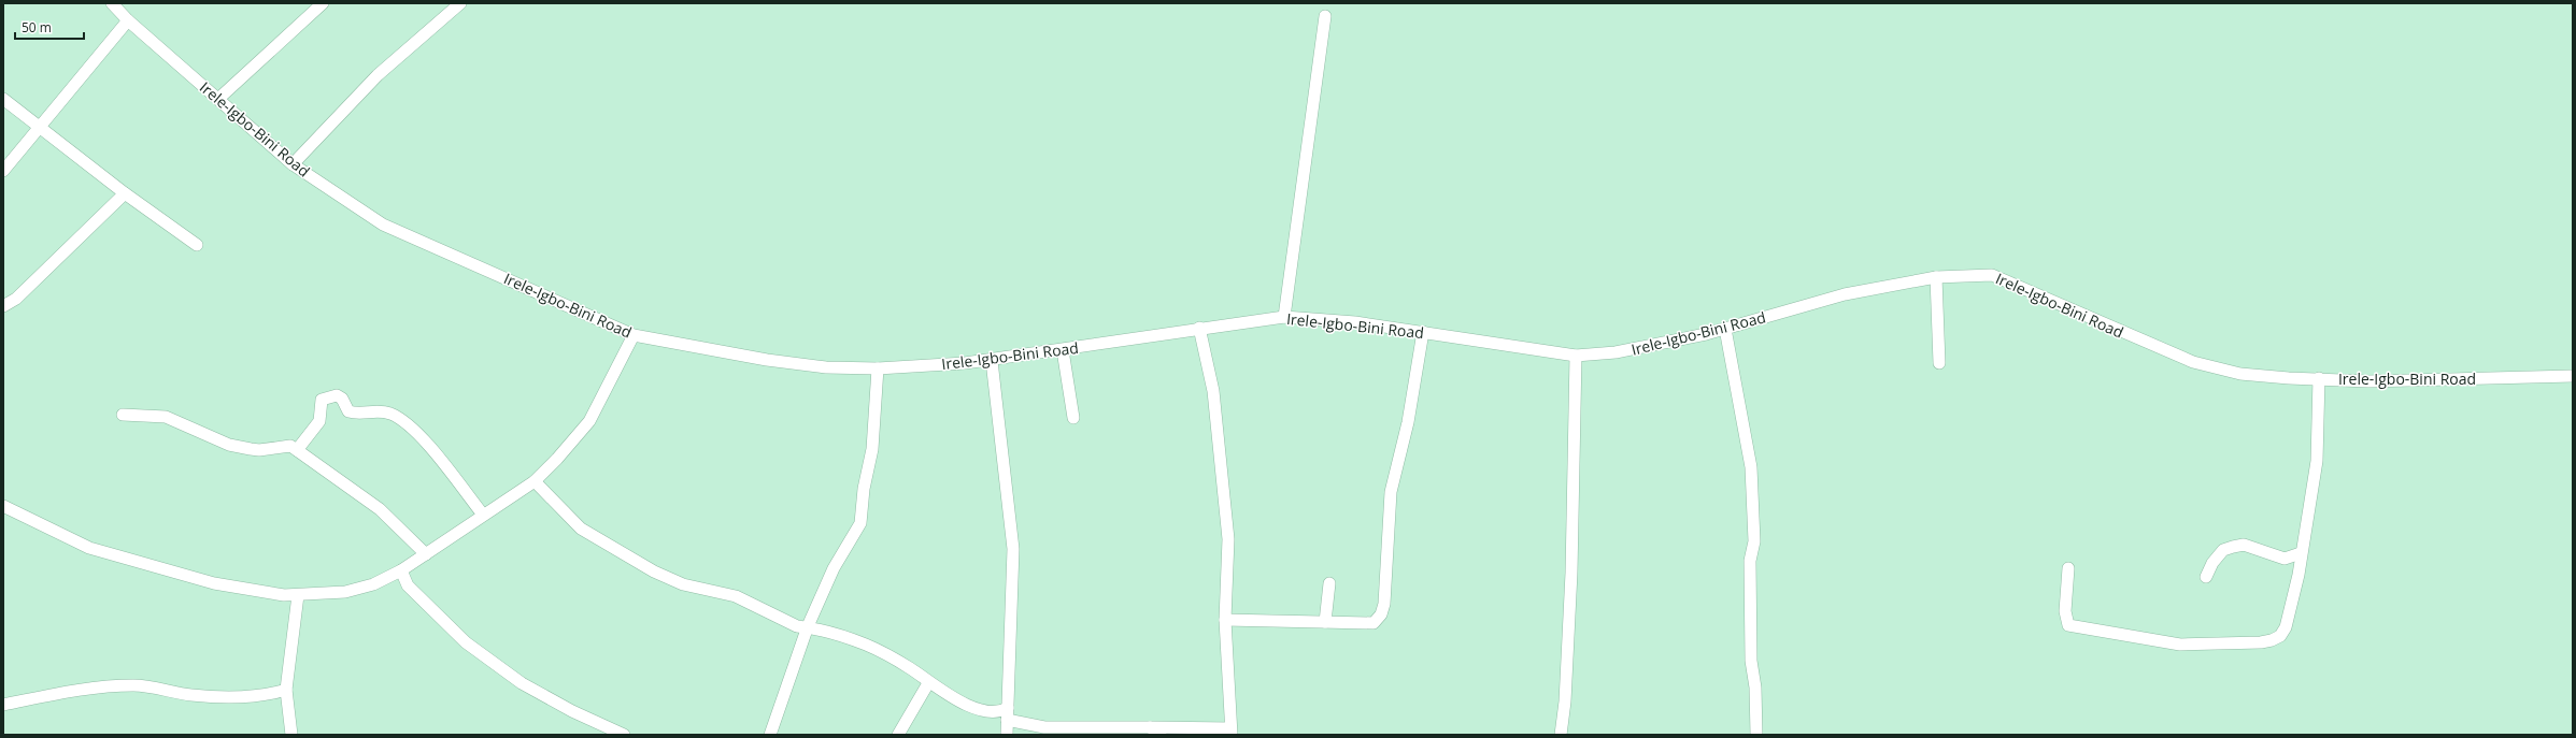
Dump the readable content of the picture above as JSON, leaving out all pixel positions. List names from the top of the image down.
{
  "streets": {
    "street": ["Irele-Igbo-Bini Road"]
  },
  "scale_bar": "50 m"
}
